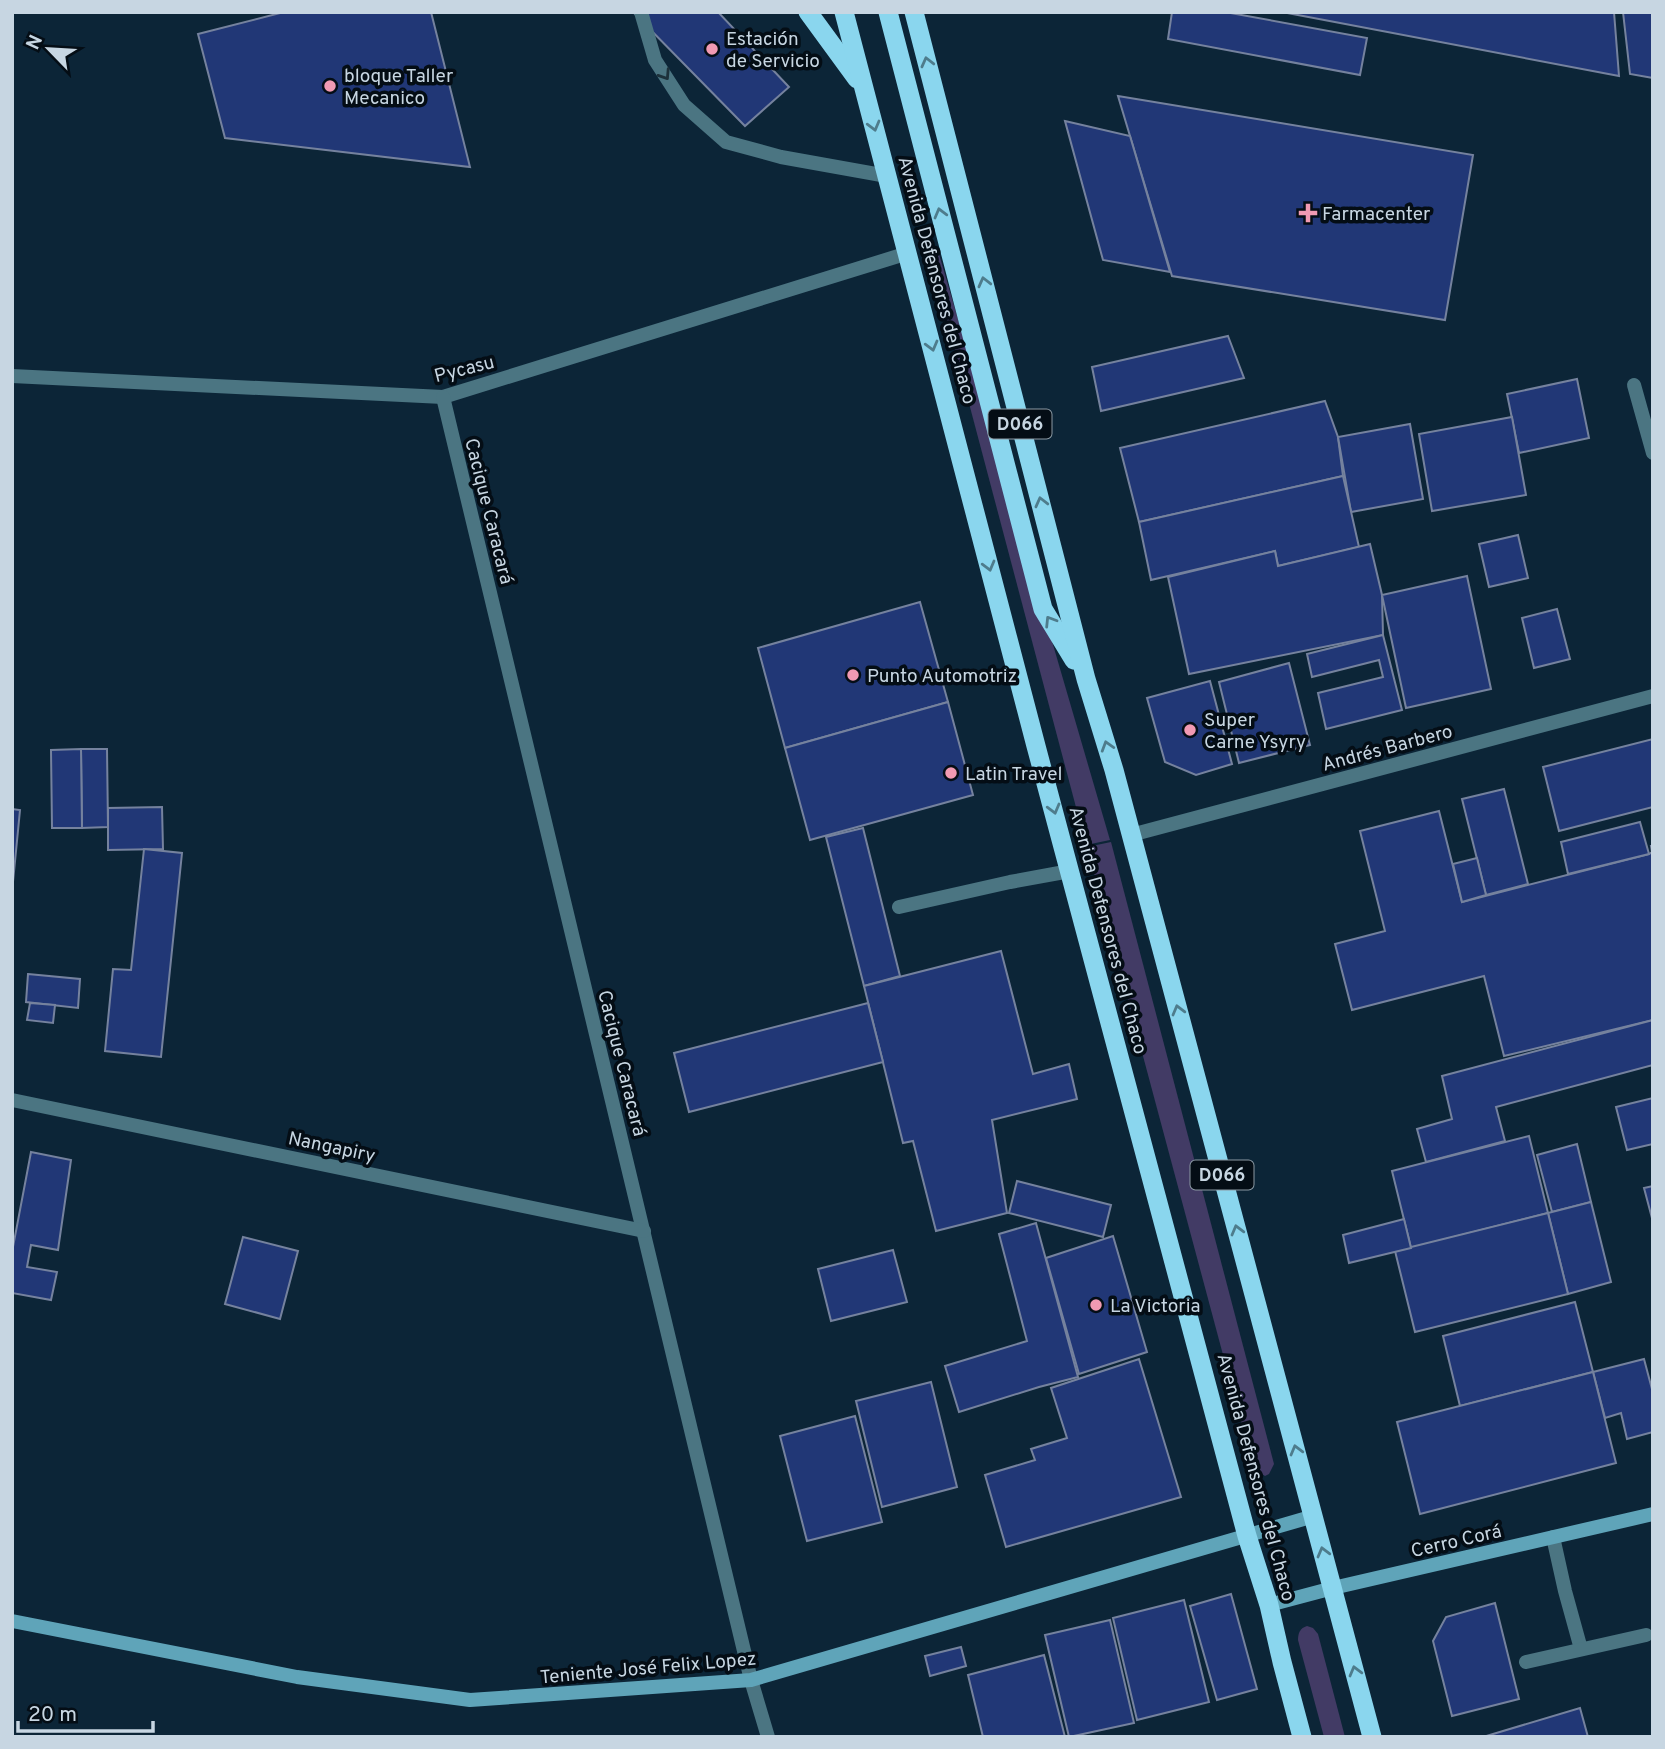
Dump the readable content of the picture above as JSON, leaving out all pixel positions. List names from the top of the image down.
{
  "streets": {
    "highway": ["Avenida Defensores del Chaco", "D066"],
    "main road": ["Cerro Corá", "Teniente José Felix Lopez"],
    "street": [
      "Pycasu",
      "Cacique Caracará",
      "Andrés Barbero",
      "Nangapiry"
    ]
  },
  "crossings": [
    ["Avenida Defensores del Chaco", "Pycasu"],
    ["Avenida Defensores del Chaco", "Cerro Corá"],
    ["Avenida Defensores del Chaco", "Teniente José Felix Lopez"],
    ["Pycasu", "Cacique Caracará"],
    ["D066", "Andrés Barbero"],
    ["D066", "Cerro Corá"],
    ["D066", "Teniente José Felix Lopez"],
    ["Cacique Caracará", "Nangapiry"],
    ["Cacique Caracará", "Teniente José Felix Lopez"]
  ],
  "places": {
    "other": [
      "Estación de Servicio",
      "bloque Taller Mecanico",
      "Punto Automotriz",
      "Super Carne Ysyry",
      "Latin Travel",
      "La Victoria"
    ],
    "health": ["Farmacenter"]
  },
  "scale_bar": "20 m",
  "north": "top left"
}
